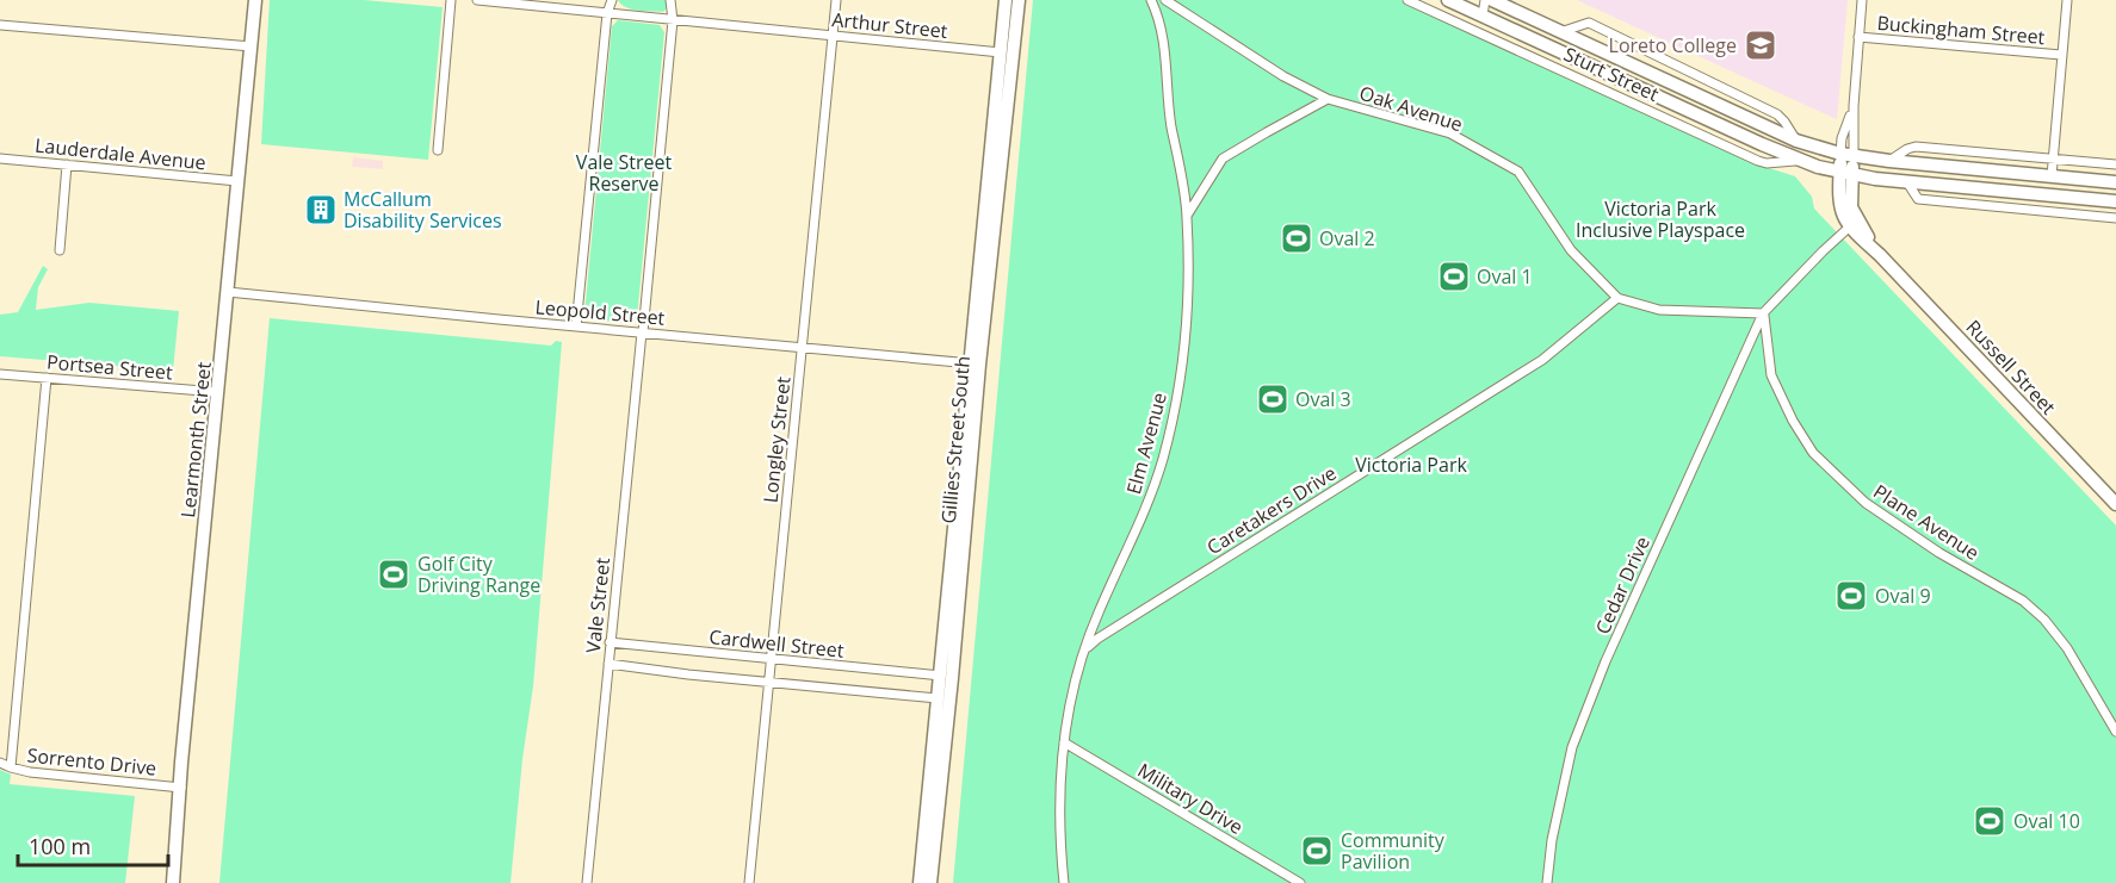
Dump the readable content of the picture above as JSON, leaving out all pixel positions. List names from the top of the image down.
{
  "streets": {
    "main road": [
      "Sturt Street",
      "Russell Street",
      "Learmonth Street",
      "Gillies Street South"
    ],
    "street": [
      "Arthur Street",
      "Buckingham Street",
      "Oak Avenue",
      "Lauderdale Avenue",
      "Leopold Street",
      "Portsea Street",
      "Longley Street",
      "Elm Avenue",
      "Caretakers Drive",
      "Plane Avenue",
      "Cedar Drive",
      "Vale Street",
      "Cardwell Street",
      "Sorrento Drive",
      "Military Drive"
    ]
  },
  "crossings": [
    ["Arthur Street", "Longley Street"],
    ["Arthur Street", "Gillies Street South"],
    ["Arthur Street", "Vale Street"],
    ["Sturt Street", "Russell Street"],
    ["Oak Avenue", "Elm Avenue"],
    ["Oak Avenue", "Caretakers Drive"],
    ["Oak Avenue", "Plane Avenue"],
    ["Oak Avenue", "Cedar Drive"],
    ["Lauderdale Avenue", "Learmonth Street"],
    ["Leopold Street", "Learmonth Street"],
    ["Leopold Street", "Longley Street"],
    ["Leopold Street", "Gillies Street South"],
    ["Leopold Street", "Vale Street"],
    ["Portsea Street", "Learmonth Street"],
    ["Learmonth Street", "Sorrento Drive"],
    ["Longley Street", "Cardwell Street"],
    ["Gillies Street South", "Cardwell Street"],
    ["Elm Avenue", "Caretakers Drive"],
    ["Elm Avenue", "Military Drive"],
    ["Plane Avenue", "Cedar Drive"],
    ["Vale Street", "Cardwell Street"]
  ],
  "parks": ["Vale Street Reserve", "Victoria Park Inclusive Playspace", "Victoria Park"],
  "places": {
    "school or university": ["Loreto College"],
    "building": ["McCallum Disability Services"],
    "sports": [
      "Oval 2",
      "Oval 1",
      "Oval 3",
      "Golf City Driving Range",
      "Oval 9",
      "Oval 10",
      "Community Pavilion"
    ]
  },
  "scale_bar": "100 m"
}
